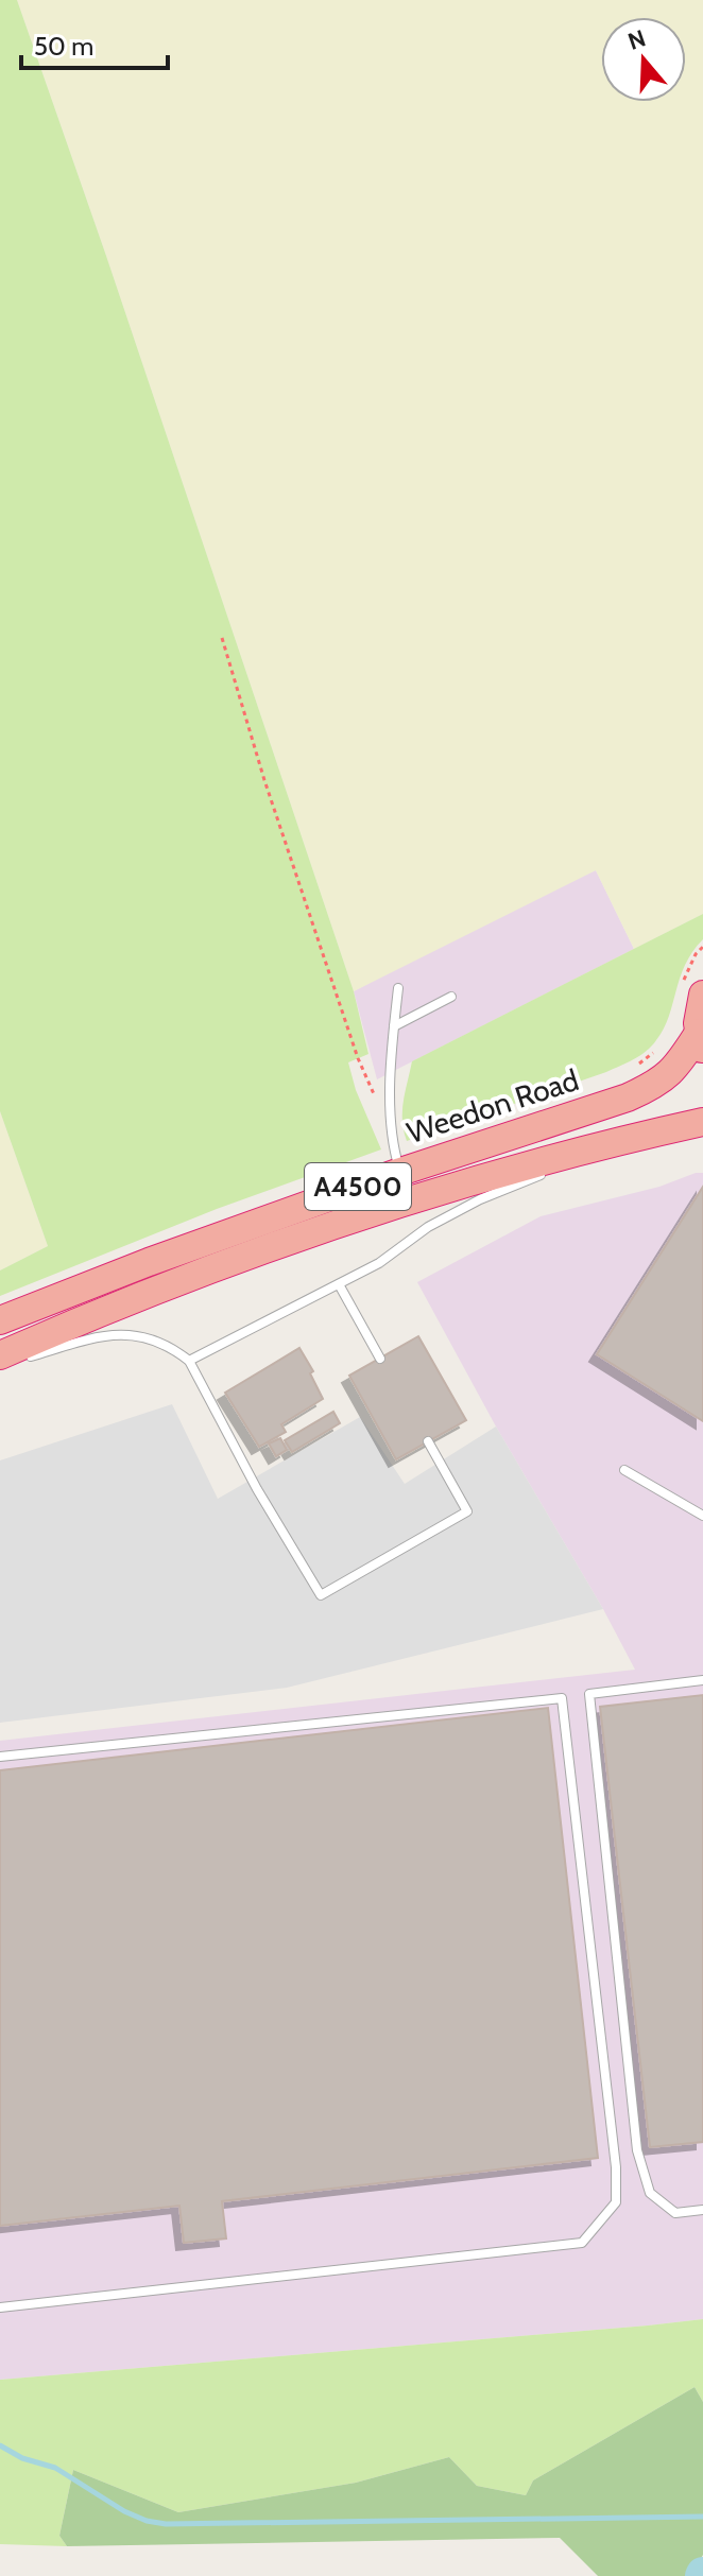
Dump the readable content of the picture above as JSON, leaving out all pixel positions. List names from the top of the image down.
{
  "streets": {
    "highway": ["Weedon Road", "A4500"]
  },
  "crossings": [
    ["Weedon Road", "A4500"]
  ],
  "scale_bar": "50 m",
  "north": "top"
}
